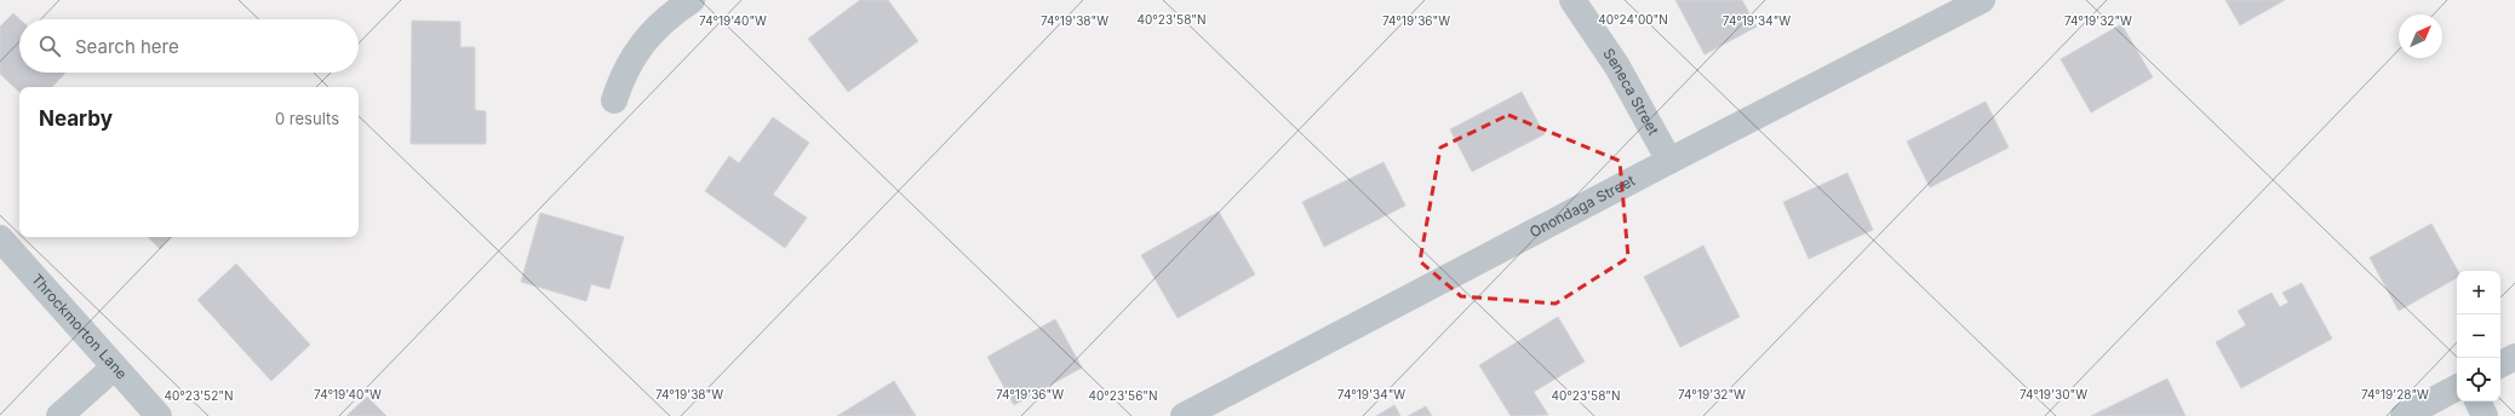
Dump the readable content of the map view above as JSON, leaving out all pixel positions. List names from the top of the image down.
{
  "streets": {
    "street": ["Seneca Street", "Onondaga Street", "Throckmorton Lane"]
  },
  "crossings": [
    ["Seneca Street", "Onondaga Street"]
  ],
  "north": "top right",
  "page": {
    "search": "Search here",
    "heading": ["Nearby", "0 results"],
    "map_buttons": ["+", "−"]
  },
  "coordinates": [
    "40°23'58\"N",
    "40°24'00\"N",
    "74°19'40\"W",
    "74°19'38\"W",
    "74°19'36\"W",
    "74°19'34\"W",
    "74°19'32\"W",
    "74°19'30\"W",
    "74°19'28\"W",
    "40°23'52\"N",
    "40°23'56\"N"
  ]
}
